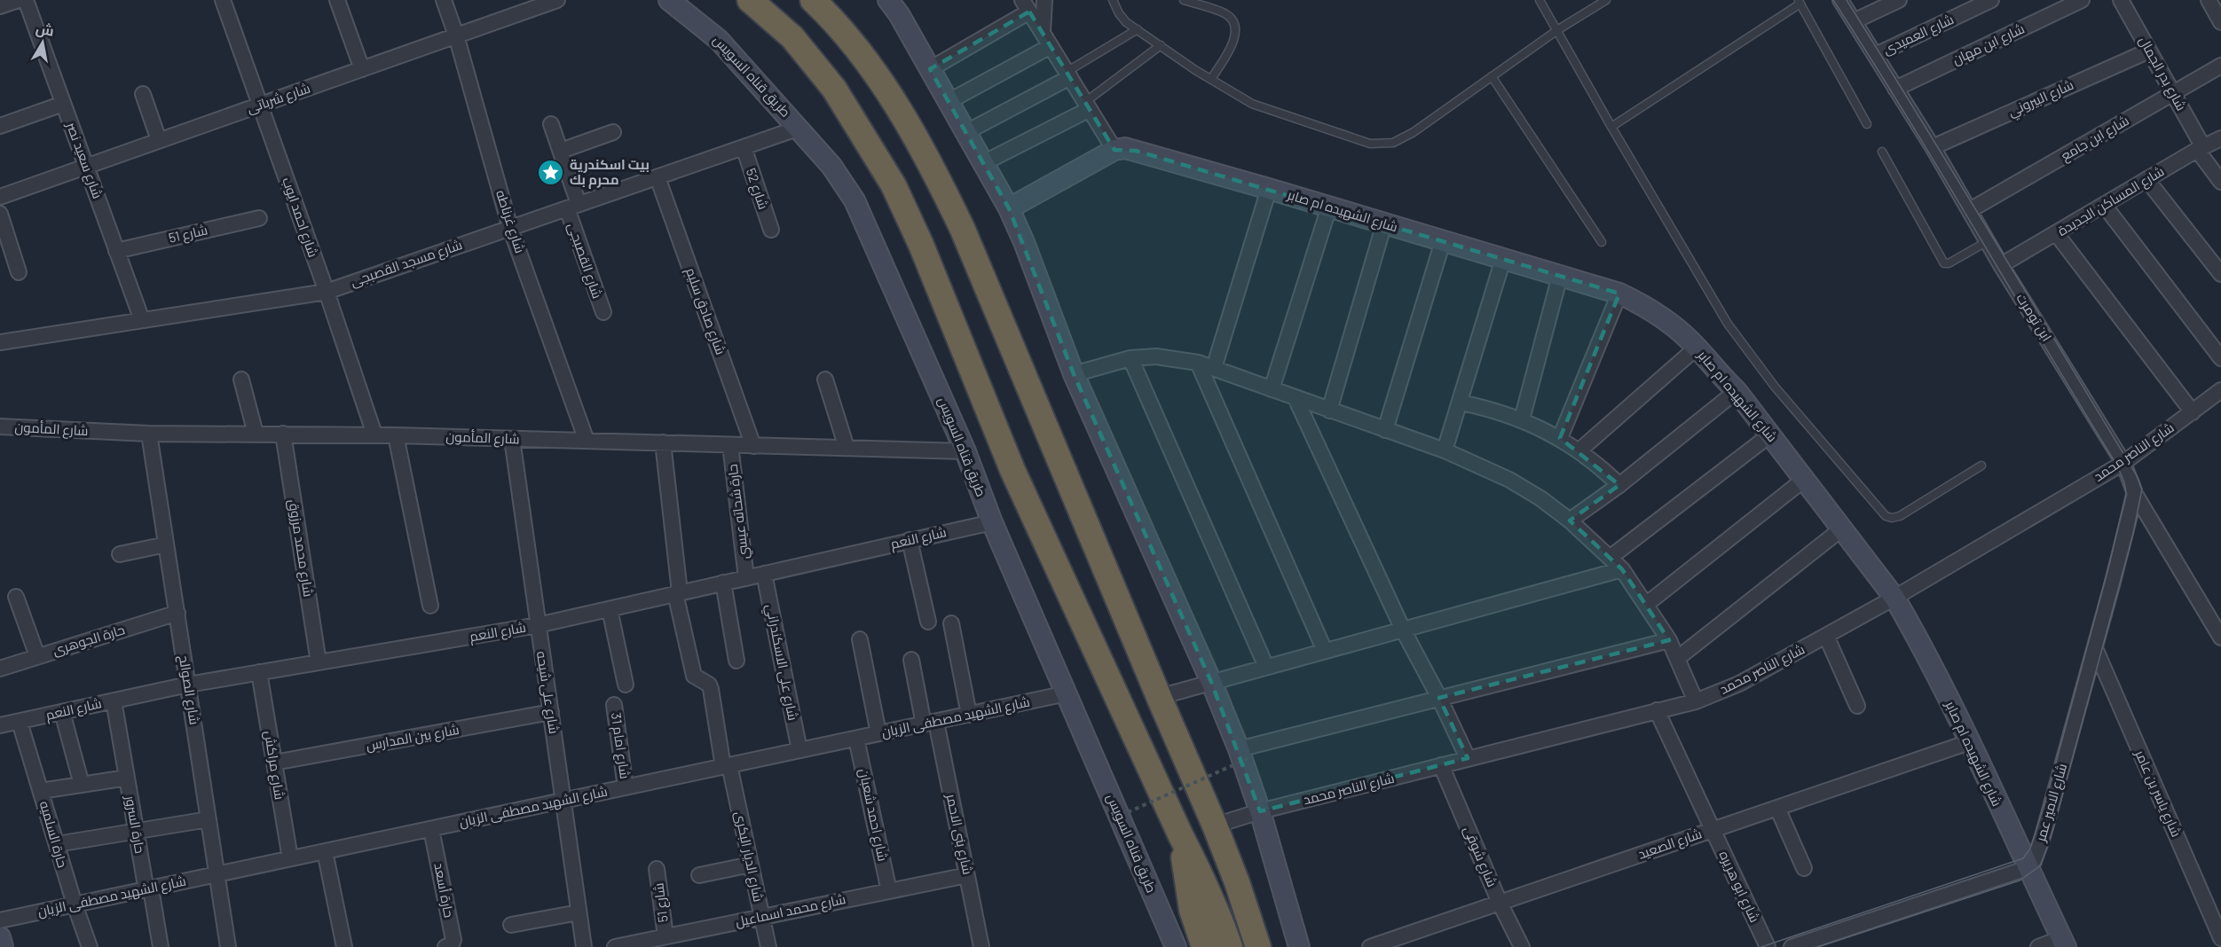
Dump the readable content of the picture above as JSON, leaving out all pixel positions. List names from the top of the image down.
{
  "streets": {
    "street": [
      "شارع العميدى",
      "شارع ابن مهان",
      "شارع بدر الجمال",
      "طريق قناه السويس",
      "شارع شرباتى",
      "شارع البيروني",
      "شارع ابن جامع",
      "شارع سعيد نصر",
      "شارع 52",
      "شارع المساكن الجديدة",
      "شارع الشهيده ام صابر",
      "شارع احمد ايوب",
      "شارع غرناطه",
      "شارع 51",
      "شارع القصبجى",
      "شارع مسجد القصبجى",
      "شارع صادق سليم",
      "ابن تومرت",
      "شارع المأمون",
      "شارع الناصر محمد",
      "حارة شحاته عيسي",
      "شارع النعم",
      "شارع محمد مرزوق",
      "حارة الجوهرى",
      "شارع على الاسكندراني",
      "شارع الصوالح",
      "شارع على شيحه",
      "شارع الشهيد مصطفى الزيان",
      "شارع بين المدارس",
      "شارع امام 31",
      "شارع مراكش",
      "شارع ياسر بن عامر",
      "شارع الامير عمر",
      "شارع احمد شعبان",
      "حارة السرور",
      "حارة السلميه",
      "شارع بنى الاحمر",
      "شارع الصعيد",
      "شارع الديار البكرى",
      "شارع شوقى",
      "شارع ابو هريره",
      "حارة أسعد",
      "شارع محمد اسماعيل"
    ]
  },
  "crossings": [
    ["شارع العميدى", "ابن تومرت"],
    ["شارع ابن مهان", "ابن تومرت"],
    ["شارع بدر الجمال", "شارع البيروني"],
    ["شارع بدر الجمال", "شارع ابن جامع"],
    ["شارع بدر الجمال", "شارع المساكن الجديدة"],
    ["طريق قناه السويس", "شارع مسجد القصبجى"],
    ["طريق قناه السويس", "شارع المأمون"],
    ["طريق قناه السويس", "شارع النعم"],
    ["طريق قناه السويس", "شارع الشهيد مصطفى الزيان"],
    ["شارع شرباتى", "شارع سعيد نصر"],
    ["شارع شرباتى", "شارع احمد ايوب"],
    ["شارع شرباتى", "شارع غرناطه"],
    ["شارع البيروني", "ابن تومرت"],
    ["شارع ابن جامع", "ابن تومرت"],
    ["شارع سعيد نصر", "شارع 51"],
    ["شارع سعيد نصر", "شارع مسجد القصبجى"],
    ["شارع 52", "شارع مسجد القصبجى"],
    ["شارع المساكن الجديدة", "ابن تومرت"],
    ["شارع الشهيده ام صابر", "شارع الناصر محمد"],
    ["شارع الشهيده ام صابر", "شارع الامير عمر"],
    ["شارع الشهيده ام صابر", "شارع الصعيد"],
    ["شارع احمد ايوب", "شارع مسجد القصبجى"],
    ["شارع احمد ايوب", "شارع المأمون"],
    ["شارع غرناطه", "شارع مسجد القصبجى"],
    ["شارع غرناطه", "شارع المأمون"],
    ["شارع 51", "شارع محمد اسماعيل"],
    ["شارع القصبجى", "شارع مسجد القصبجى"],
    ["شارع مسجد القصبجى", "شارع صادق سليم"],
    ["شارع صادق سليم", "شارع المأمون"],
    ["ابن تومرت", "شارع الناصر محمد"],
    ["ابن تومرت", "شارع الامير عمر"],
    ["شارع المأمون", "حارة شحاته عيسي"],
    ["شارع المأمون", "شارع محمد مرزوق"],
    ["شارع المأمون", "شارع الصوالح"],
    ["شارع المأمون", "شارع على شيحه"],
    ["شارع المأمون", "شارع الديار البكرى"],
    ["شارع الناصر محمد", "شارع شوقى"],
    ["شارع الناصر محمد", "شارع ابو هريره"],
    ["حارة شحاته عيسي", "شارع النعم"],
    ["شارع النعم", "شارع محمد مرزوق"],
    ["شارع النعم", "شارع على الاسكندراني"],
    ["شارع النعم", "شارع الصوالح"],
    ["شارع النعم", "شارع على شيحه"],
    ["شارع النعم", "شارع مراكش"],
    ["شارع النعم", "حارة السرور"],
    ["شارع النعم", "حارة السلميه"],
    ["شارع النعم", "شارع الديار البكرى"],
    ["حارة الجوهرى", "شارع الصوالح"],
    ["شارع على الاسكندراني", "شارع الشهيد مصطفى الزيان"],
    ["شارع الصوالح", "شارع الشهيد مصطفى الزيان"],
    ["شارع على شيحه", "شارع الشهيد مصطفى الزيان"],
    ["شارع على شيحه", "شارع بين المدارس"],
    ["شارع الشهيد مصطفى الزيان", "شارع امام 31"],
    ["شارع الشهيد مصطفى الزيان", "شارع مراكش"],
    ["شارع الشهيد مصطفى الزيان", "شارع احمد شعبان"],
    ["شارع الشهيد مصطفى الزيان", "حارة السرور"],
    ["شارع الشهيد مصطفى الزيان", "حارة السلميه"],
    ["شارع الشهيد مصطفى الزيان", "شارع بنى الاحمر"],
    ["شارع الشهيد مصطفى الزيان", "شارع الديار البكرى"],
    ["شارع الشهيد مصطفى الزيان", "حارة أسعد"],
    ["شارع بين المدارس", "شارع مراكش"],
    ["شارع ياسر بن عامر", "شارع الامير عمر"],
    ["شارع احمد شعبان", "شارع محمد اسماعيل"],
    ["شارع بنى الاحمر", "شارع محمد اسماعيل"],
    ["شارع الصعيد", "شارع شوقى"],
    ["شارع الصعيد", "شارع ابو هريره"],
    ["شارع الديار البكرى", "شارع محمد اسماعيل"]
  ],
  "places": {
    "place": ["بيت اسكندرية محرم بك"]
  },
  "north": "top"
}
